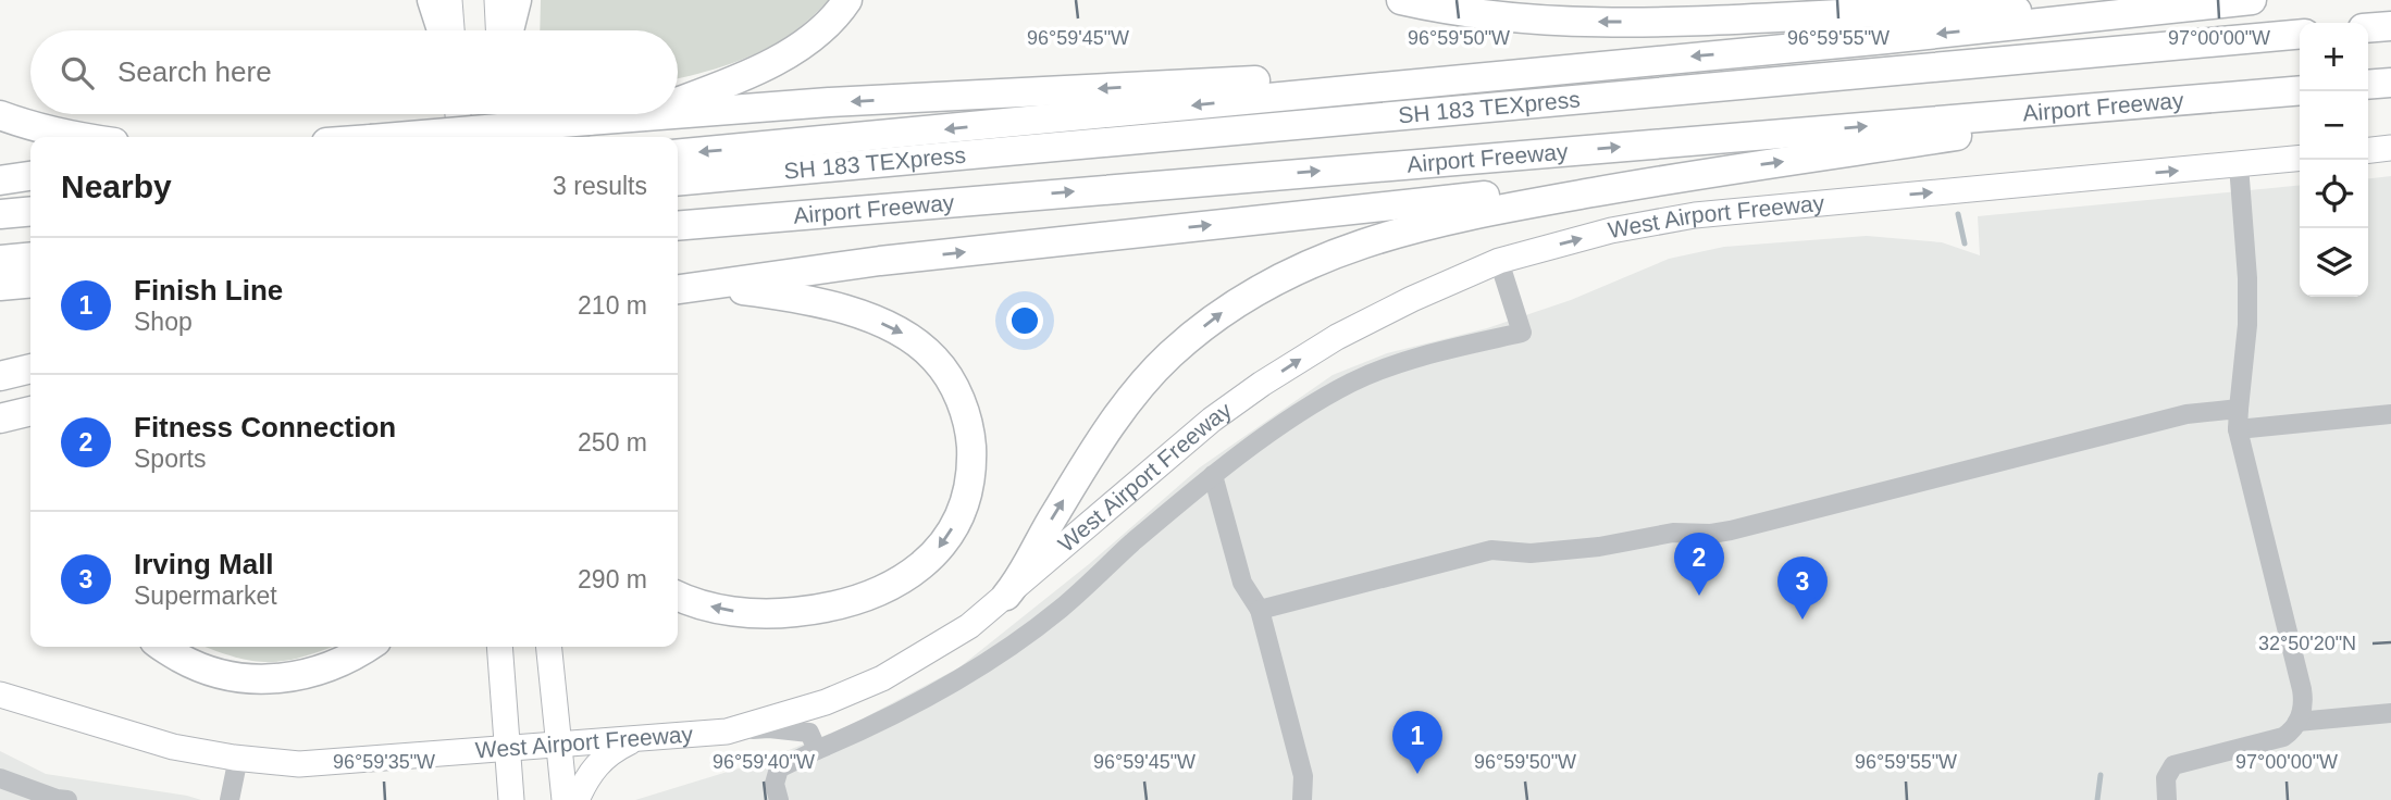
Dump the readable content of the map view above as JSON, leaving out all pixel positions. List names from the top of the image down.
{
  "streets": {
    "highway": ["Airport Freeway", "SH 183 TEXpress"],
    "main road": ["West Airport Freeway"]
  },
  "one_way": ["West Airport Freeway"],
  "page": {
    "map_buttons": ["+", "−"],
    "search": "Search here",
    "heading": ["Nearby", "3 results"],
    "list": [
      {
        "mark": "1",
        "name": "Finish Line",
        "note": "Shop",
        "value": "210 m"
      },
      {
        "mark": "2",
        "name": "Fitness Connection",
        "note": "Sports",
        "value": "250 m"
      },
      {
        "mark": "3",
        "name": "Irving Mall",
        "note": "Supermarket",
        "value": "290 m"
      }
    ],
    "pins": ["2", "3", "1"]
  },
  "coordinates": [
    "96°59'45\"W",
    "96°59'50\"W",
    "96°59'55\"W",
    "97°00'00\"W",
    "32°50'20\"N",
    "96°59'35\"W",
    "96°59'40\"W"
  ]
}
